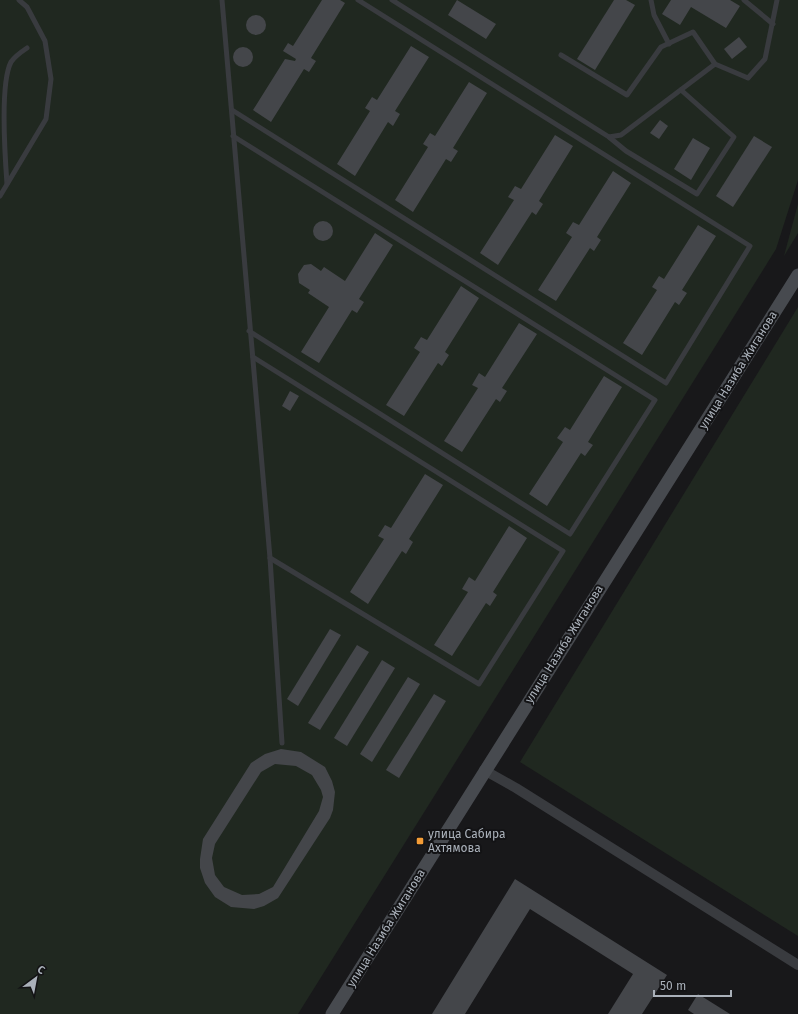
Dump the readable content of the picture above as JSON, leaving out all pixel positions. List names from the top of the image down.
{
  "streets": {
    "street": ["улица Назиба Жиганова"]
  },
  "places": {
    "transit": ["улица Сабира Ахтямова"]
  },
  "scale_bar": "50 m",
  "north": "top right"
}
